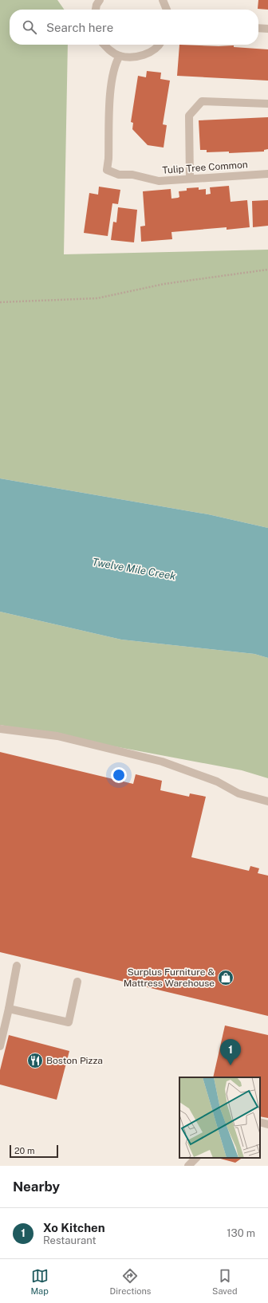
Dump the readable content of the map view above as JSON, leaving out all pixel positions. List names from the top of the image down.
{
  "streets": {
    "street": ["Tulip Tree Common"]
  },
  "water": ["Twelve Mile Creek"],
  "places": {
    "shop": ["Surplus Furniture & Mattress Warehouse"],
    "restaurant": ["Boston Pizza"]
  },
  "scale_bar": "20 m",
  "page": {
    "search": "Search here",
    "pins": "1",
    "scale": "20 m",
    "heading": "Nearby",
    "list": [
      {
        "mark": "1",
        "name": "Xo Kitchen",
        "note": "Restaurant",
        "value": "130 m"
      }
    ],
    "nav": ["Map", "Directions", "Saved"]
  }
}
